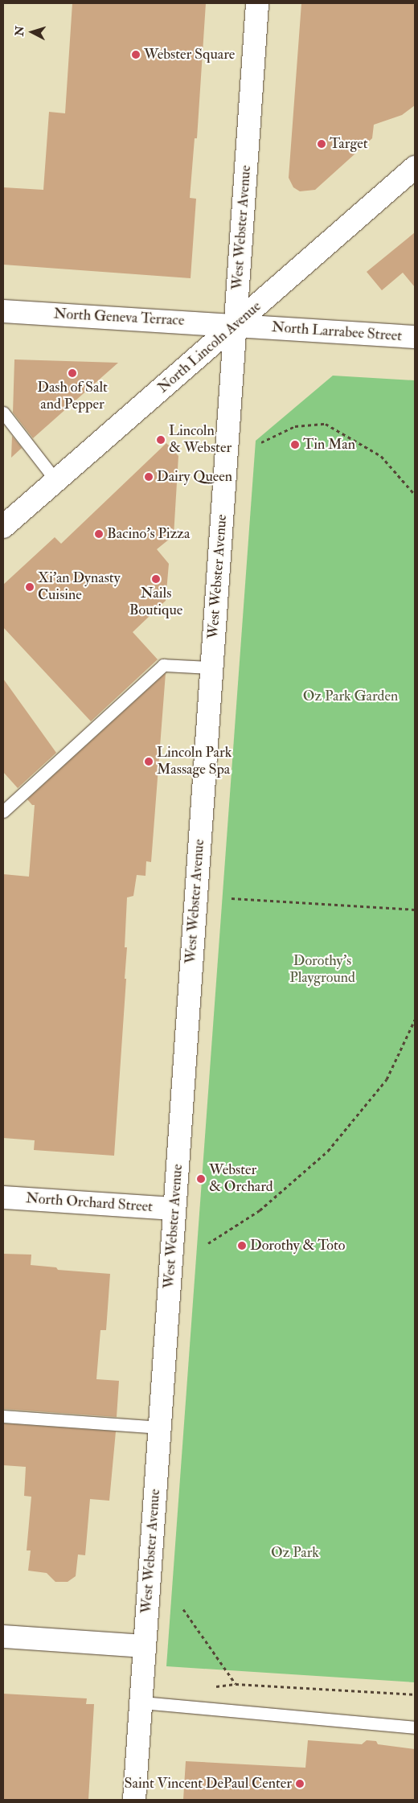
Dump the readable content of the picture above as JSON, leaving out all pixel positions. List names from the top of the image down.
{
  "streets": {
    "street": [
      "West Webster Avenue",
      "North Geneva Terrace",
      "North Larrabee Street",
      "North Lincoln Avenue",
      "North Orchard Street"
    ]
  },
  "crossings": [
    ["West Webster Avenue", "North Geneva Terrace"],
    ["West Webster Avenue", "North Larrabee Street"],
    ["West Webster Avenue", "North Lincoln Avenue"],
    ["West Webster Avenue", "North Orchard Street"],
    ["North Geneva Terrace", "North Larrabee Street"],
    ["North Geneva Terrace", "North Lincoln Avenue"],
    ["North Larrabee Street", "North Lincoln Avenue"]
  ],
  "parks": ["Oz Park Garden", "Dorothy's Playground", "Oz Park"],
  "places": [
    "Webster Square",
    "Target",
    "Dash of Salt and Pepper",
    "Lincoln & Webster",
    "Tin Man",
    "Dairy Queen",
    "Bacino's Pizza",
    "Nails Boutique",
    "Xi'an Dynasty Cuisine",
    "Lincoln Park Massage Spa",
    "Webster & Orchard",
    "Dorothy & Toto",
    "Saint Vincent DePaul Center"
  ],
  "north": "left"
}
